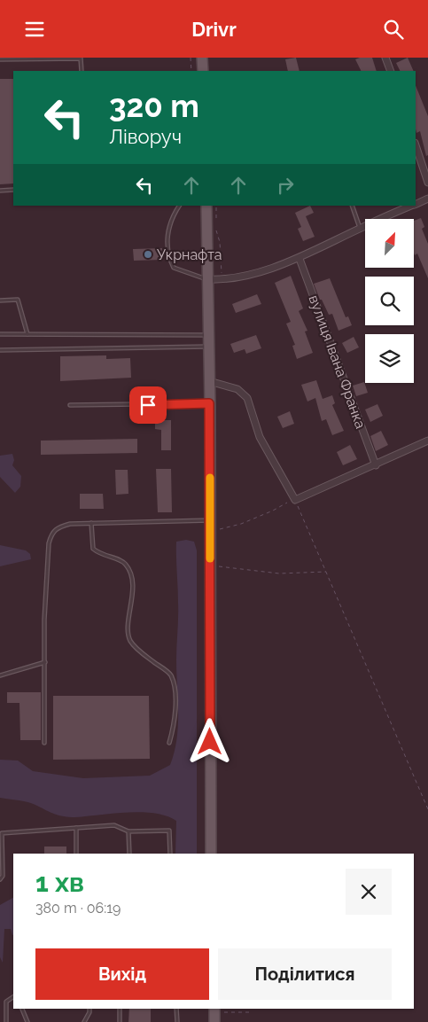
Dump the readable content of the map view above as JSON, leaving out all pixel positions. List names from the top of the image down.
{
  "streets": {
    "street": ["вулиця Івана Франка"]
  },
  "places": ["Укрнафта"],
  "north": "top right",
  "page": {
    "header": "Drivr",
    "turn": ["320 m", "Ліворуч"],
    "heading": ["1 хв", "380 m · 06:19"],
    "buttons": ["Вихід", "Поділитися"]
  }
}
